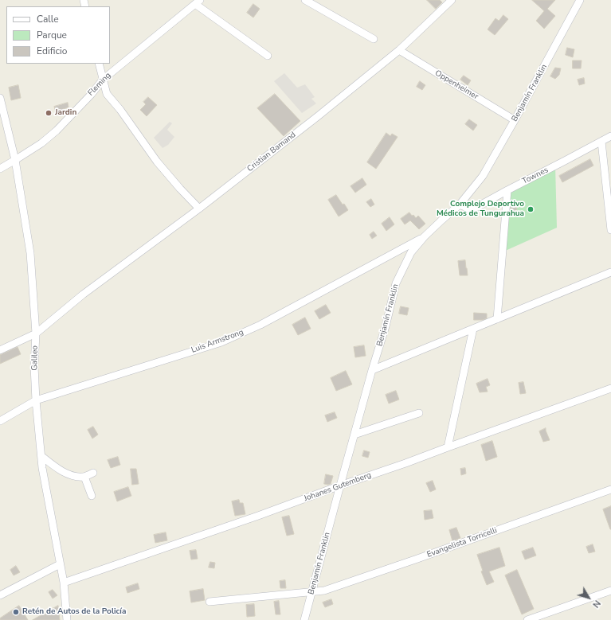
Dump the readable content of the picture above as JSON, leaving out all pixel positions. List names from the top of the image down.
{
  "streets": {
    "street": [
      "Fleming",
      "Oppenheimer",
      "Benjamín Franklin",
      "Cristian Bamand",
      "Townes",
      "Luis Armstrong",
      "Galileo",
      "Johanes Gutemberg",
      "Evangelista Torricelli"
    ]
  },
  "crossings": [
    ["Fleming", "Galileo"],
    ["Oppenheimer", "Benjamín Franklin"],
    ["Oppenheimer", "Cristian Bamand"],
    ["Benjamín Franklin", "Townes"],
    ["Benjamín Franklin", "Luis Armstrong"],
    ["Benjamín Franklin", "Johanes Gutemberg"],
    ["Benjamín Franklin", "Evangelista Torricelli"],
    ["Cristian Bamand", "Galileo"],
    ["Luis Armstrong", "Galileo"],
    ["Galileo", "Johanes Gutemberg"]
  ],
  "places": ["Jardin", "Complejo Deportivo Médicos de Tungurahua", "Retén de Autos de la Policía"],
  "legend": ["Calle", "Parque", "Edificio"],
  "north": "bottom right"
}
